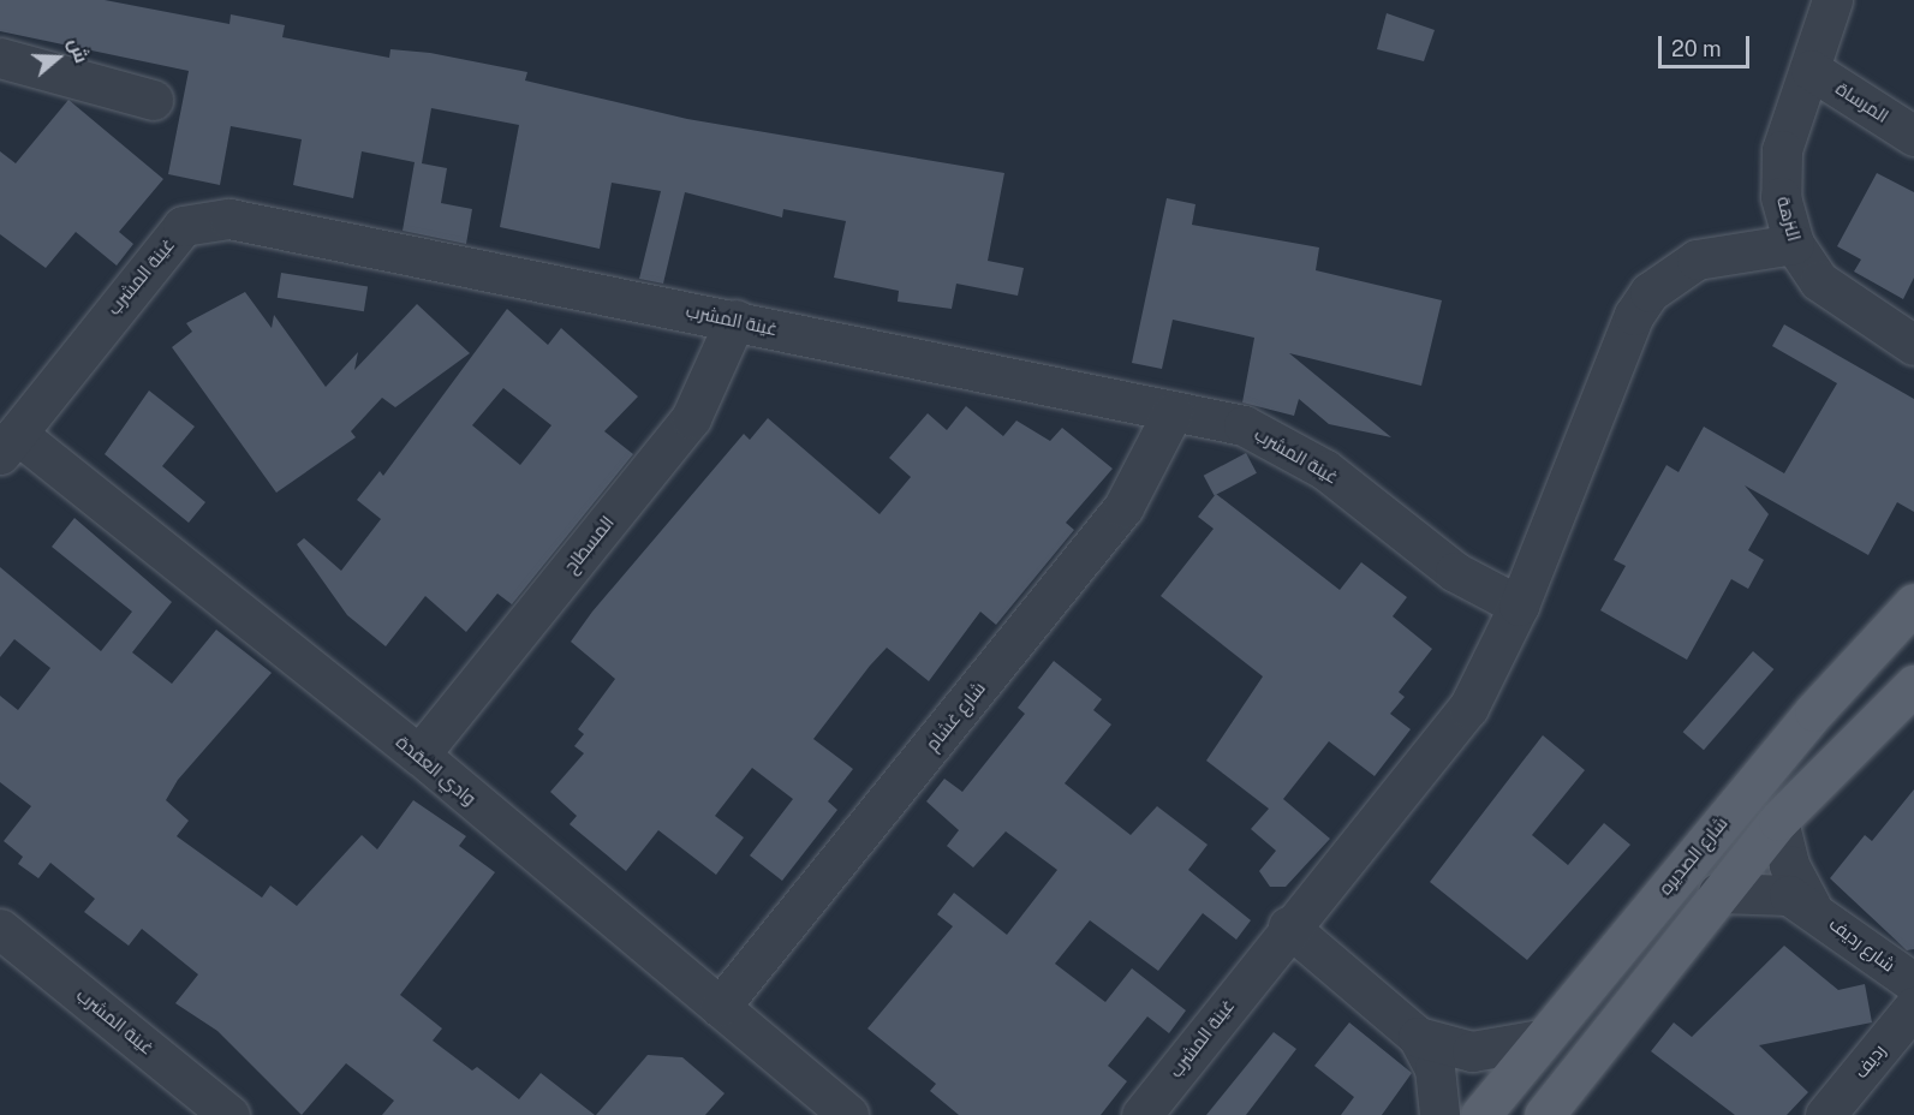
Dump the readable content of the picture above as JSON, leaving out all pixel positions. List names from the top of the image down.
{
  "streets": {
    "main road": ["شارع الصديره"],
    "street": [
      "المرساة",
      "النزهة",
      "غينة المشرب",
      "المسطاح",
      "شارع غشام",
      "وادي العقدة",
      "شارع رديف",
      "رديف"
    ]
  },
  "crossings": [
    ["المرساة", "النزهة"],
    ["النزهة", "غينة المشرب"],
    ["غينة المشرب", "المسطاح"],
    ["غينة المشرب", "شارع غشام"],
    ["غينة المشرب", "وادي العقدة"],
    ["المسطاح", "وادي العقدة"],
    ["شارع غشام", "وادي العقدة"]
  ],
  "scale_bar": "20 m",
  "north": "right"
}
